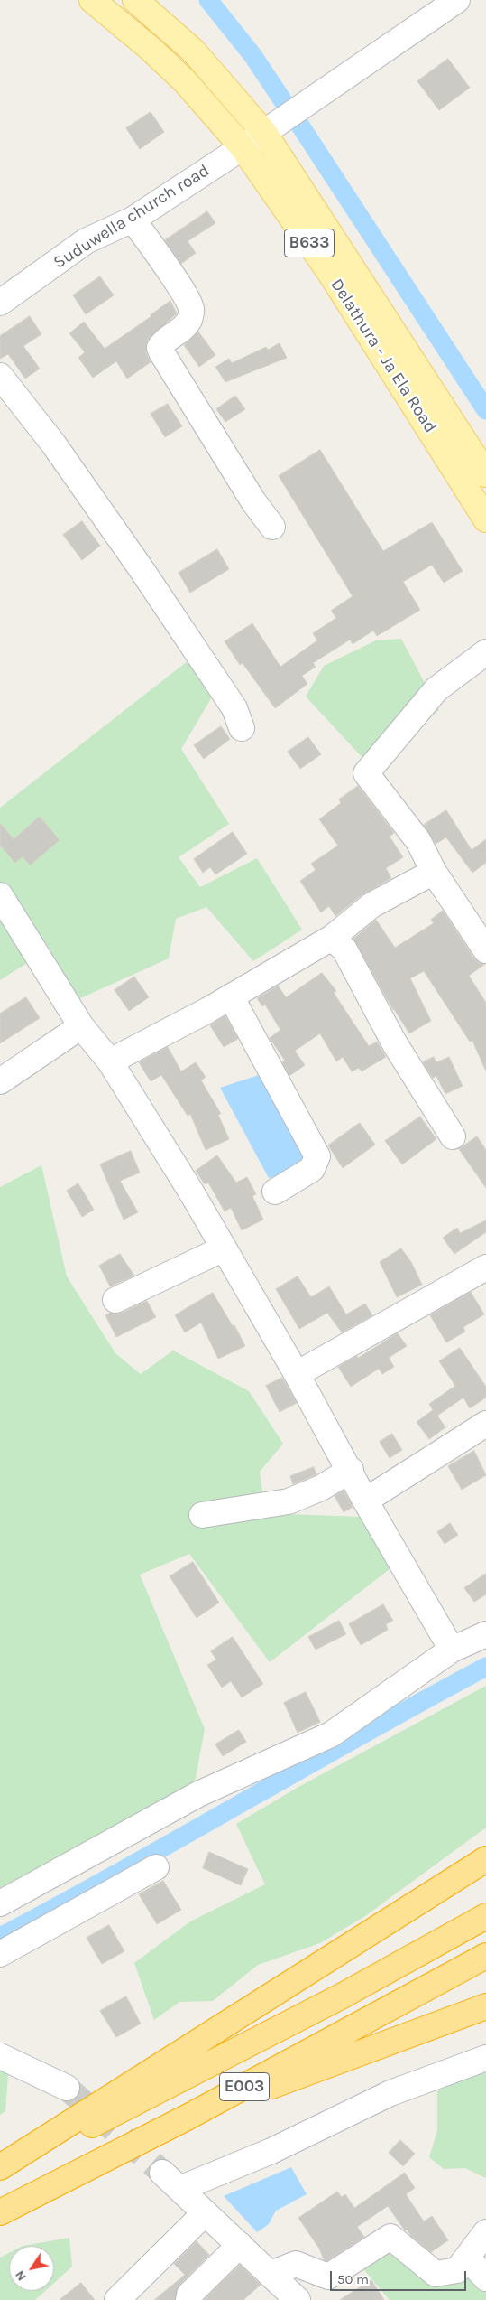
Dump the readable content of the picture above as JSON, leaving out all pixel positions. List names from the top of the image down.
{
  "streets": {
    "highway": ["E003"],
    "main road": ["B633", "Delathura - Ja Ela Road"],
    "street": ["Suduwella church road"]
  },
  "crossings": [
    ["Suduwella church road", "Delathura - Ja Ela Road"]
  ],
  "scale_bar": "50 m",
  "north": "bottom left"
}
